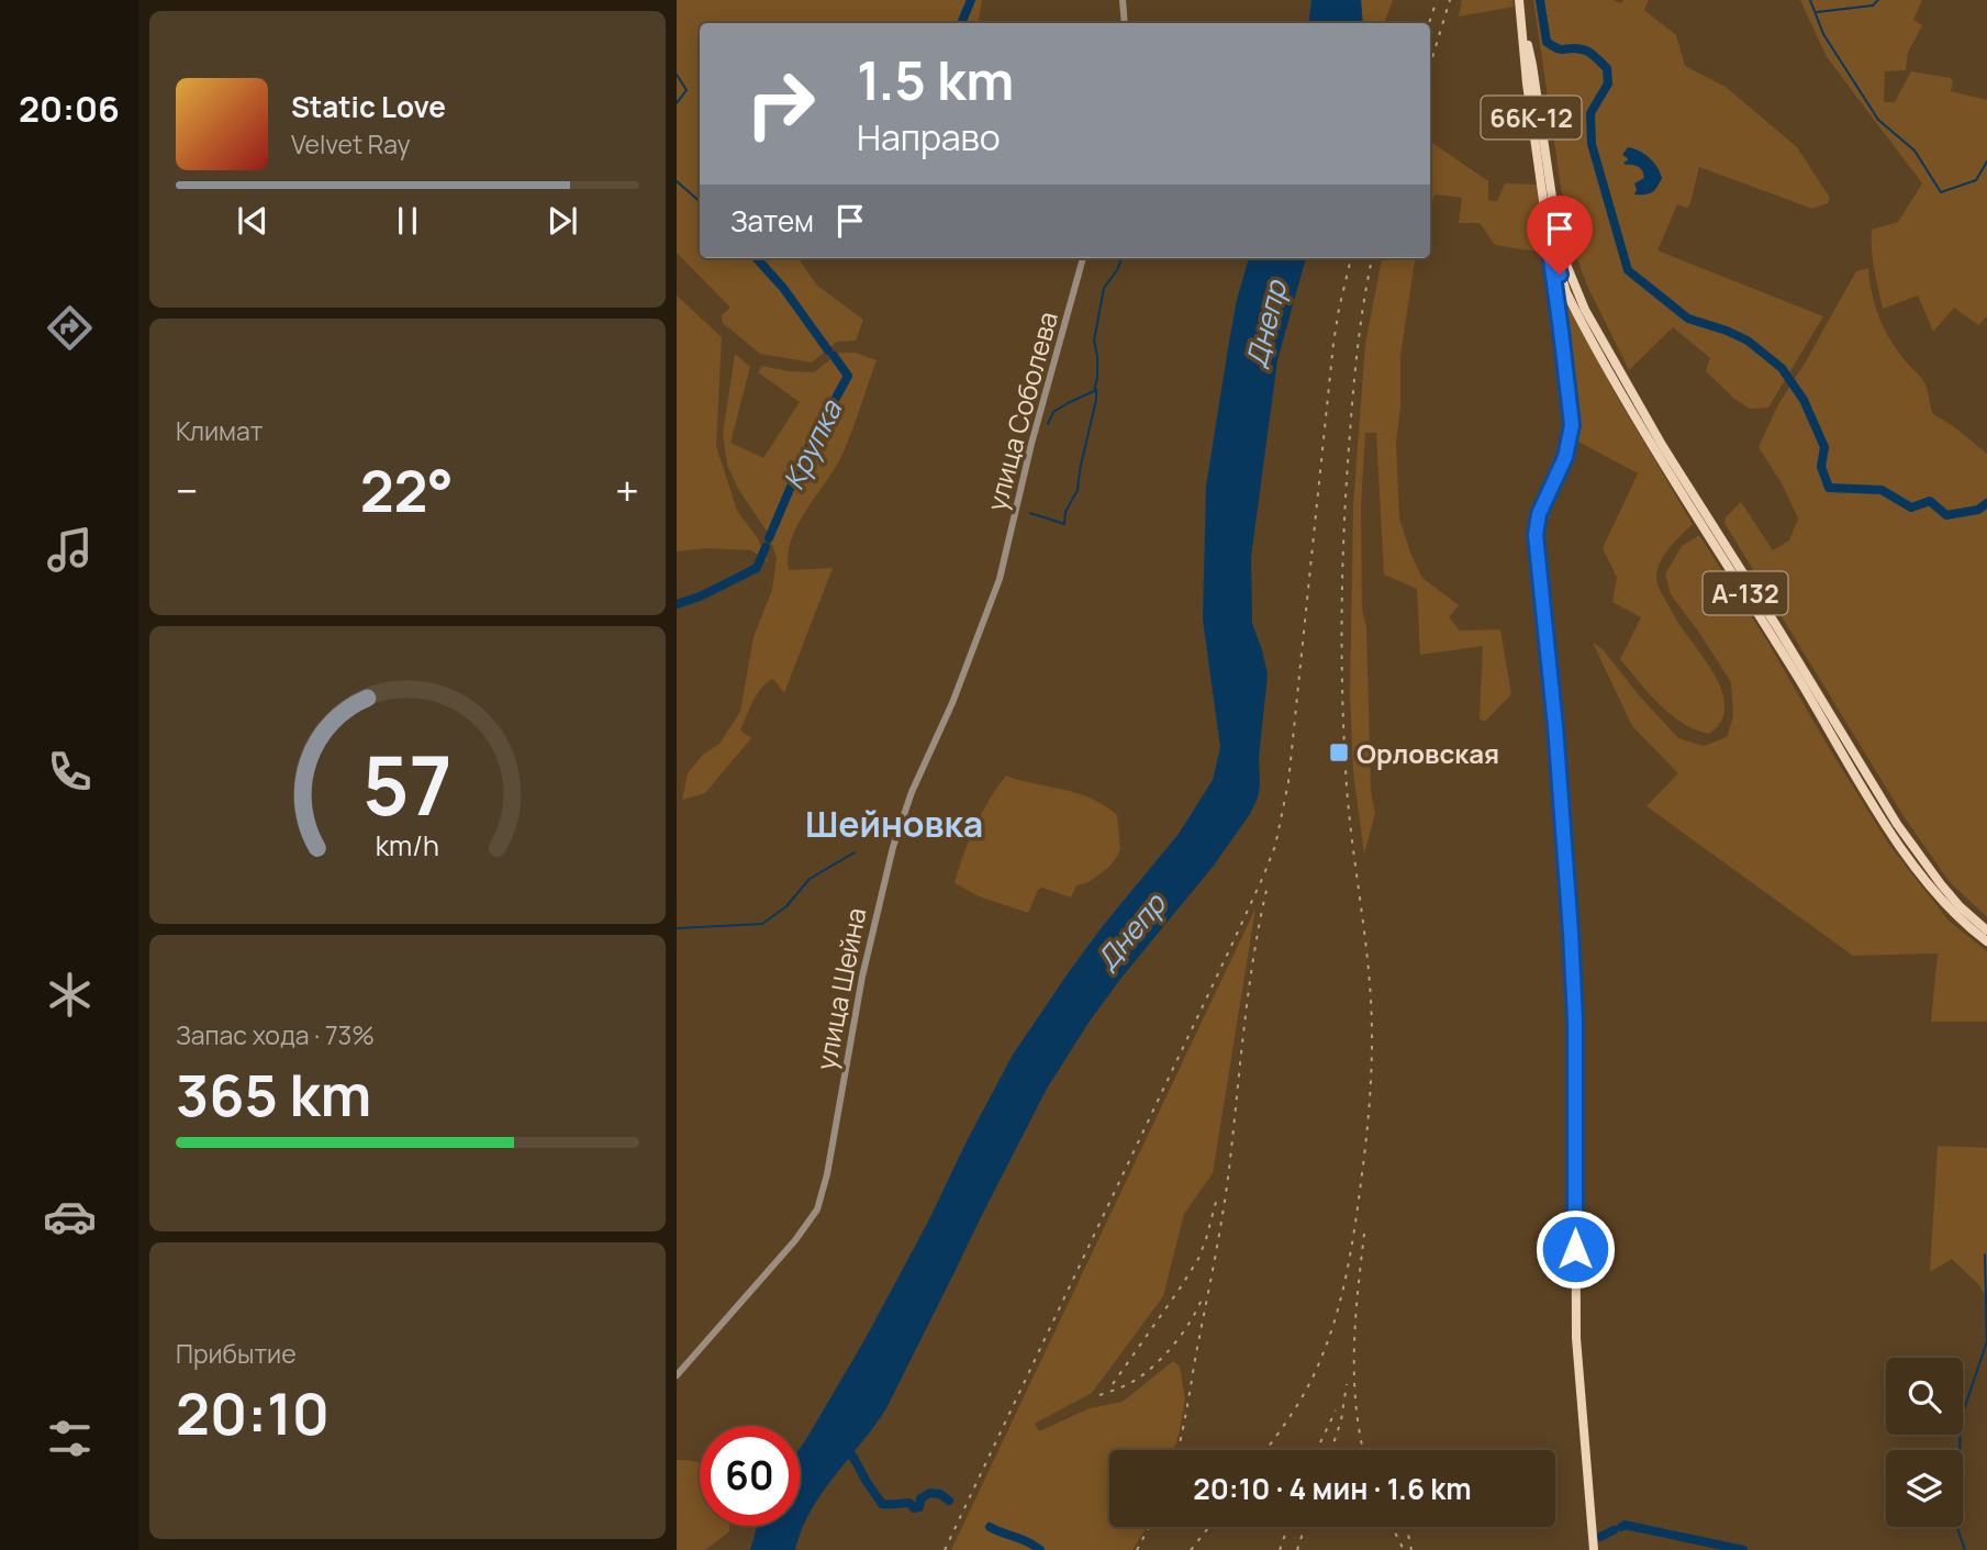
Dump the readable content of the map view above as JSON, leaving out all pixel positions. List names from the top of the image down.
{
  "streets": {
    "main road": ["66К-12", "А-132"],
    "street": ["улица Соболева", "улица Шейна"]
  },
  "crossings": [
    ["66К-12", "А-132"],
    ["улица Соболева", "улица Шейна"]
  ],
  "districts": ["Шейновка"],
  "water": ["Днепр", "Крупка"],
  "places": {
    "transit": ["Орловская"]
  },
  "page": {
    "tabs": "20:06",
    "turn": ["1.5 km", "Направо"],
    "song": ["Static Love", "Velvet Ray"],
    "then": "Затем",
    "tile": [
      "Климат",
      ["Запас хода · 73%", "365 km"],
      ["Прибытие", "20:10"]
    ],
    "heat": ["−", "22°", "+"],
    "limit": "60",
    "trip": "20:10 · 4 мин · 1.6 km",
    "gauge": ["57", "km/h"]
  }
}
